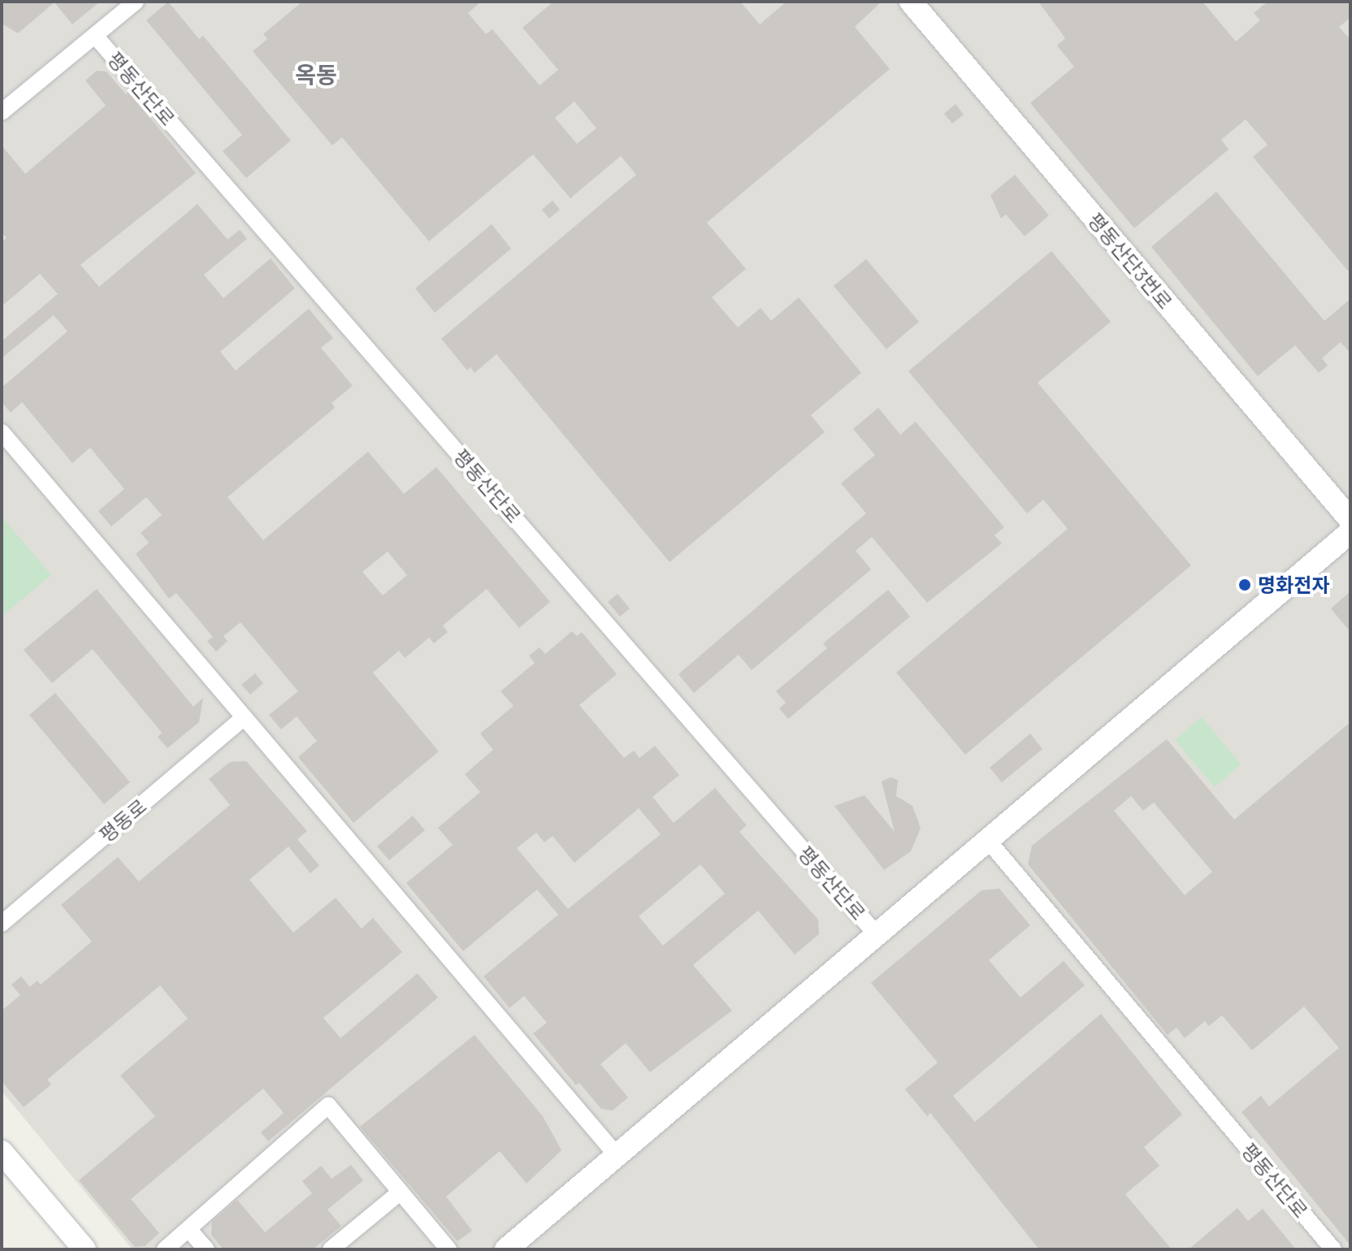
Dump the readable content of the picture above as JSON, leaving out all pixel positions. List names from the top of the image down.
{
  "streets": {
    "street": ["평동산단로", "평동산단3번로", "평동로"]
  },
  "districts": ["옥동"],
  "places": ["명화전자"]
}
